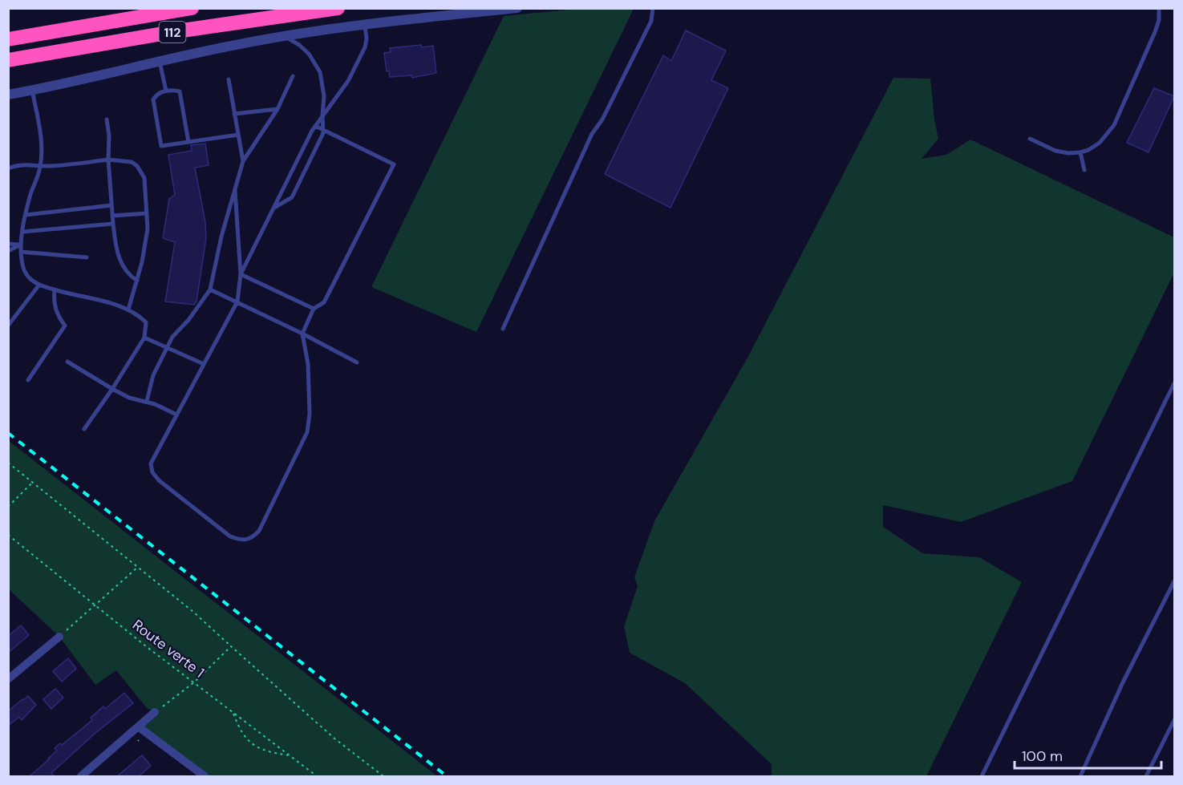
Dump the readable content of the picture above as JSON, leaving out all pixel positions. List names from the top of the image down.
{
  "streets": {
    "highway": ["112"],
    "path": ["Route verte 1"]
  },
  "scale_bar": "100 m"
}
